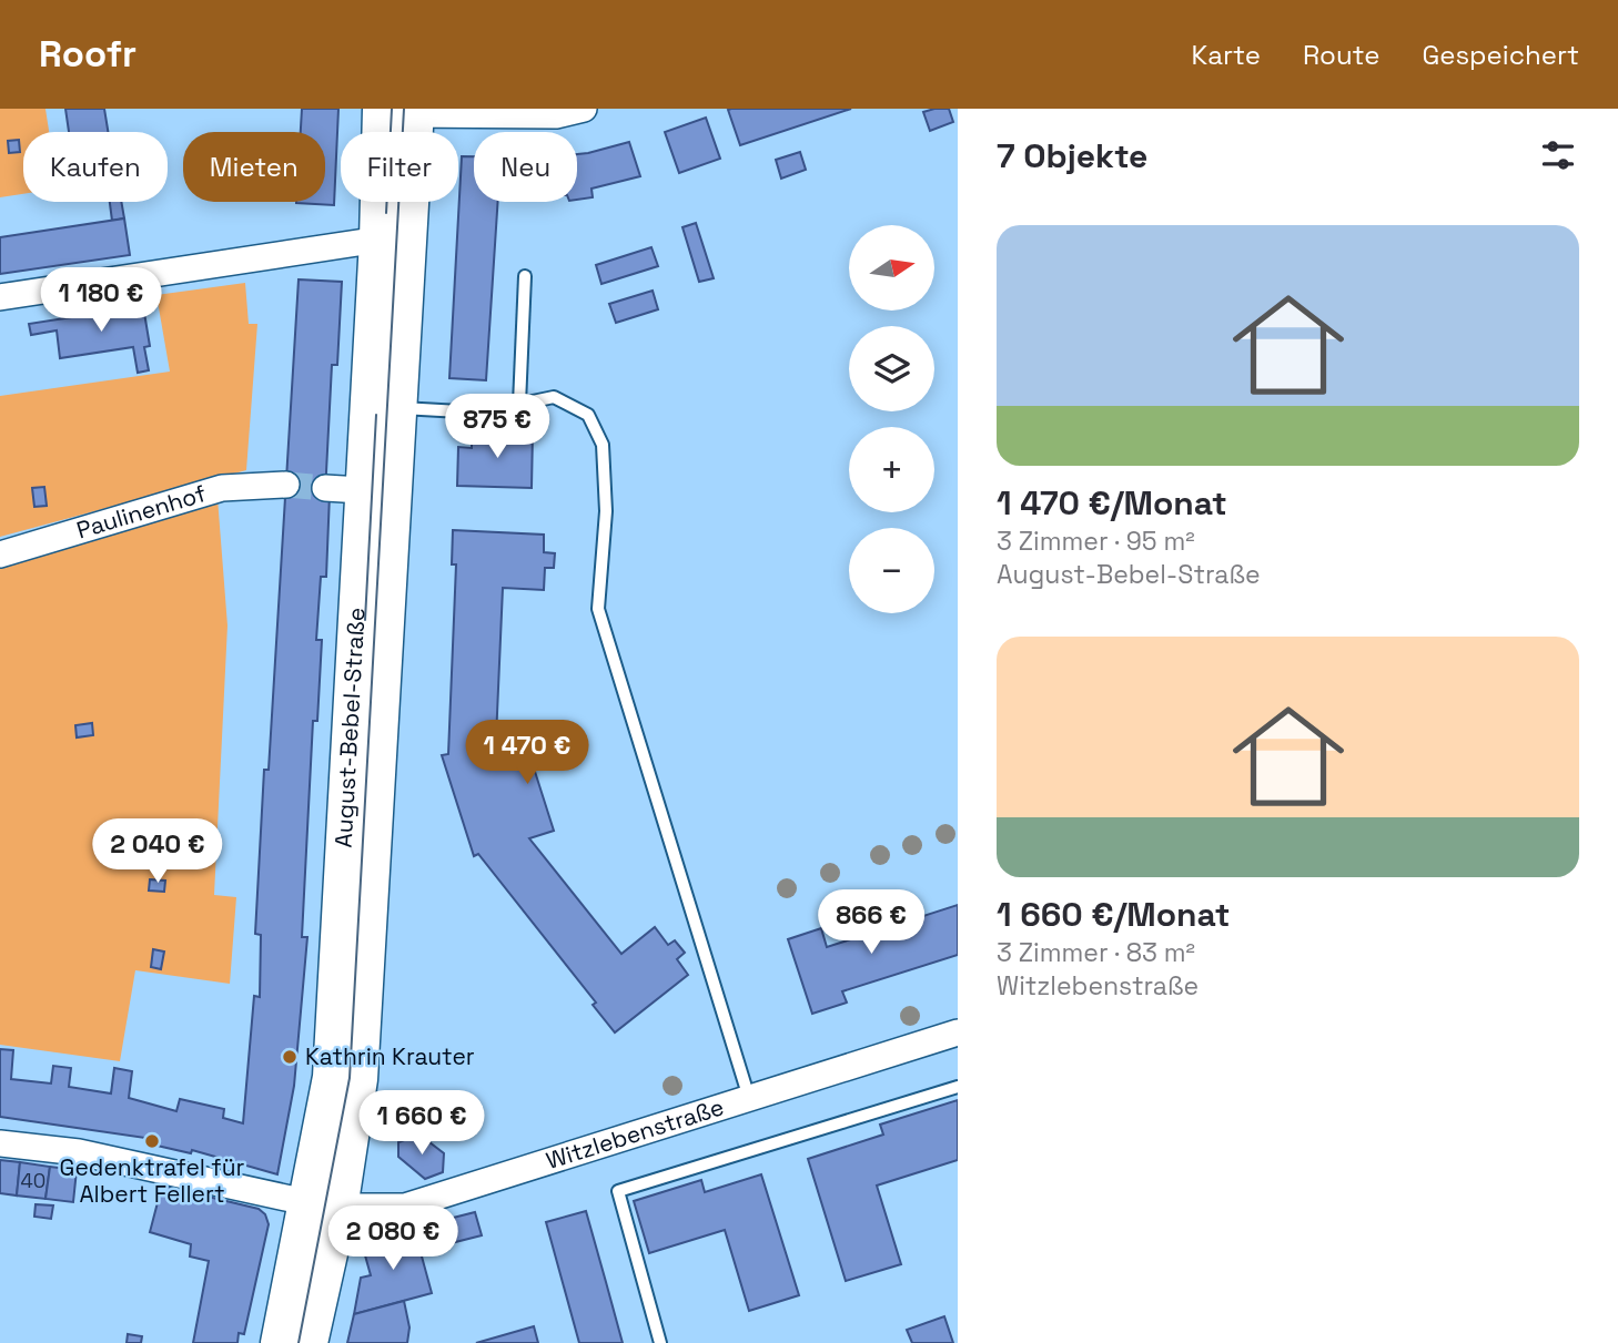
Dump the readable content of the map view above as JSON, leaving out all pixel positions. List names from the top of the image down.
{
  "streets": {
    "street": ["Paulinenhof", "August-Bebel-Straße", "Witzlebenstraße"]
  },
  "crossings": [
    ["August-Bebel-Straße", "Witzlebenstraße"]
  ],
  "places": ["Kathrin Krauter", "Gedenktrafel für Albert Fellert"],
  "house_numbers": ["40"],
  "north": "right",
  "page": {
    "header": "Roofr",
    "nav": ["Karte", "Route", "Gespeichert"],
    "heading": "7 Objekte",
    "chip": [
      "Kaufen",
      "Mieten",
      "Filter",
      "Neu"
    ],
    "list": [
      {
        "name": "1 470 €/Monat",
        "note": "3 Zimmer · 95 m² · August-Bebel-Straße"
      },
      {
        "name": "1 660 €/Monat",
        "note": "3 Zimmer · 83 m² · Witzlebenstraße"
      }
    ],
    "map_buttons": ["+", "−"],
    "price": [
      "1 180 €",
      "875 €",
      "1 470 €",
      "2 040 €",
      "866 €",
      "1 660 €",
      "2 080 €"
    ]
  }
}
